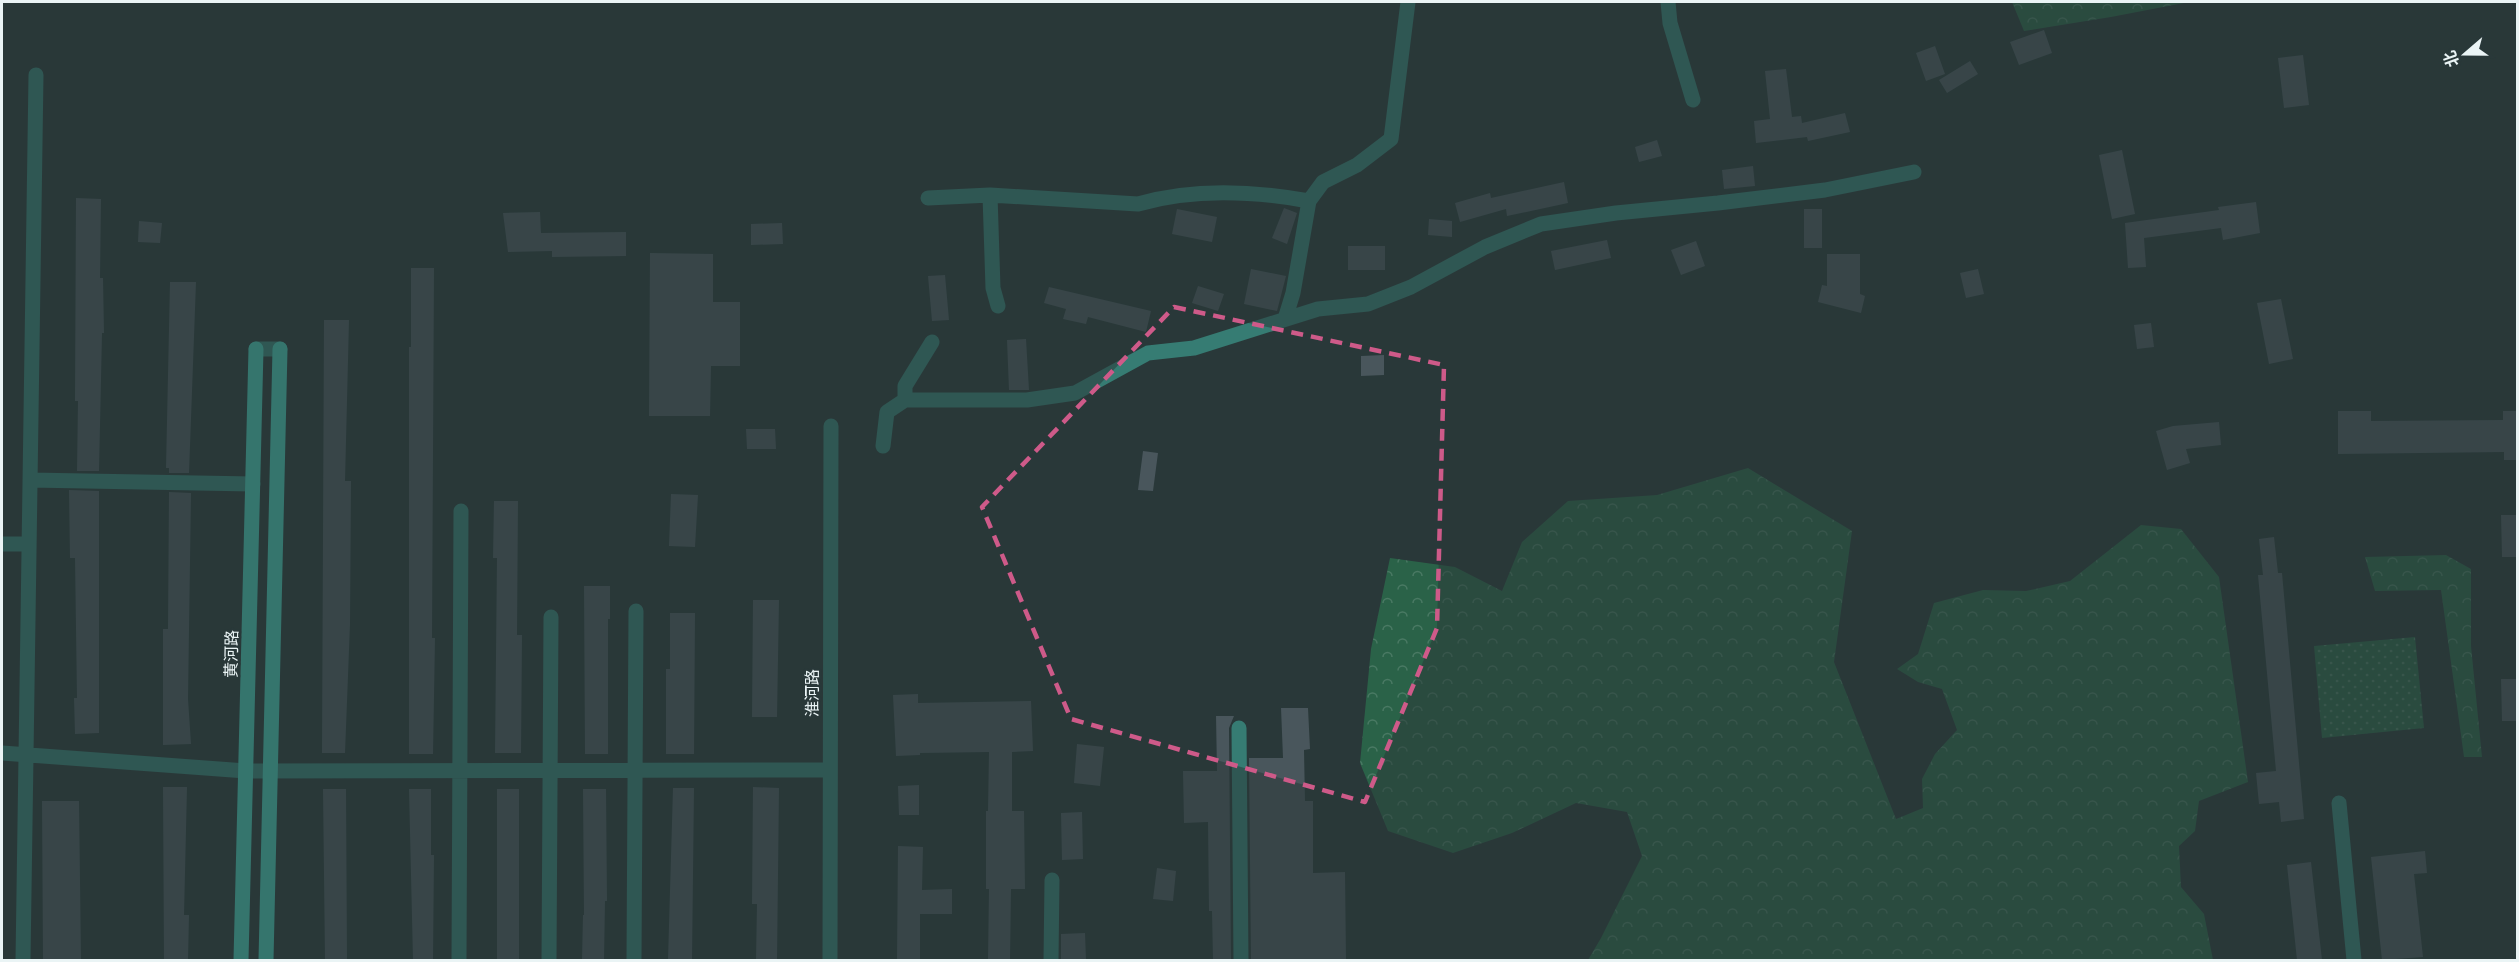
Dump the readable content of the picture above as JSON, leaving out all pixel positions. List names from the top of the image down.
{
  "streets": {
    "main road": ["黄河路"],
    "street": ["淮河路"]
  },
  "north": "left"
}
